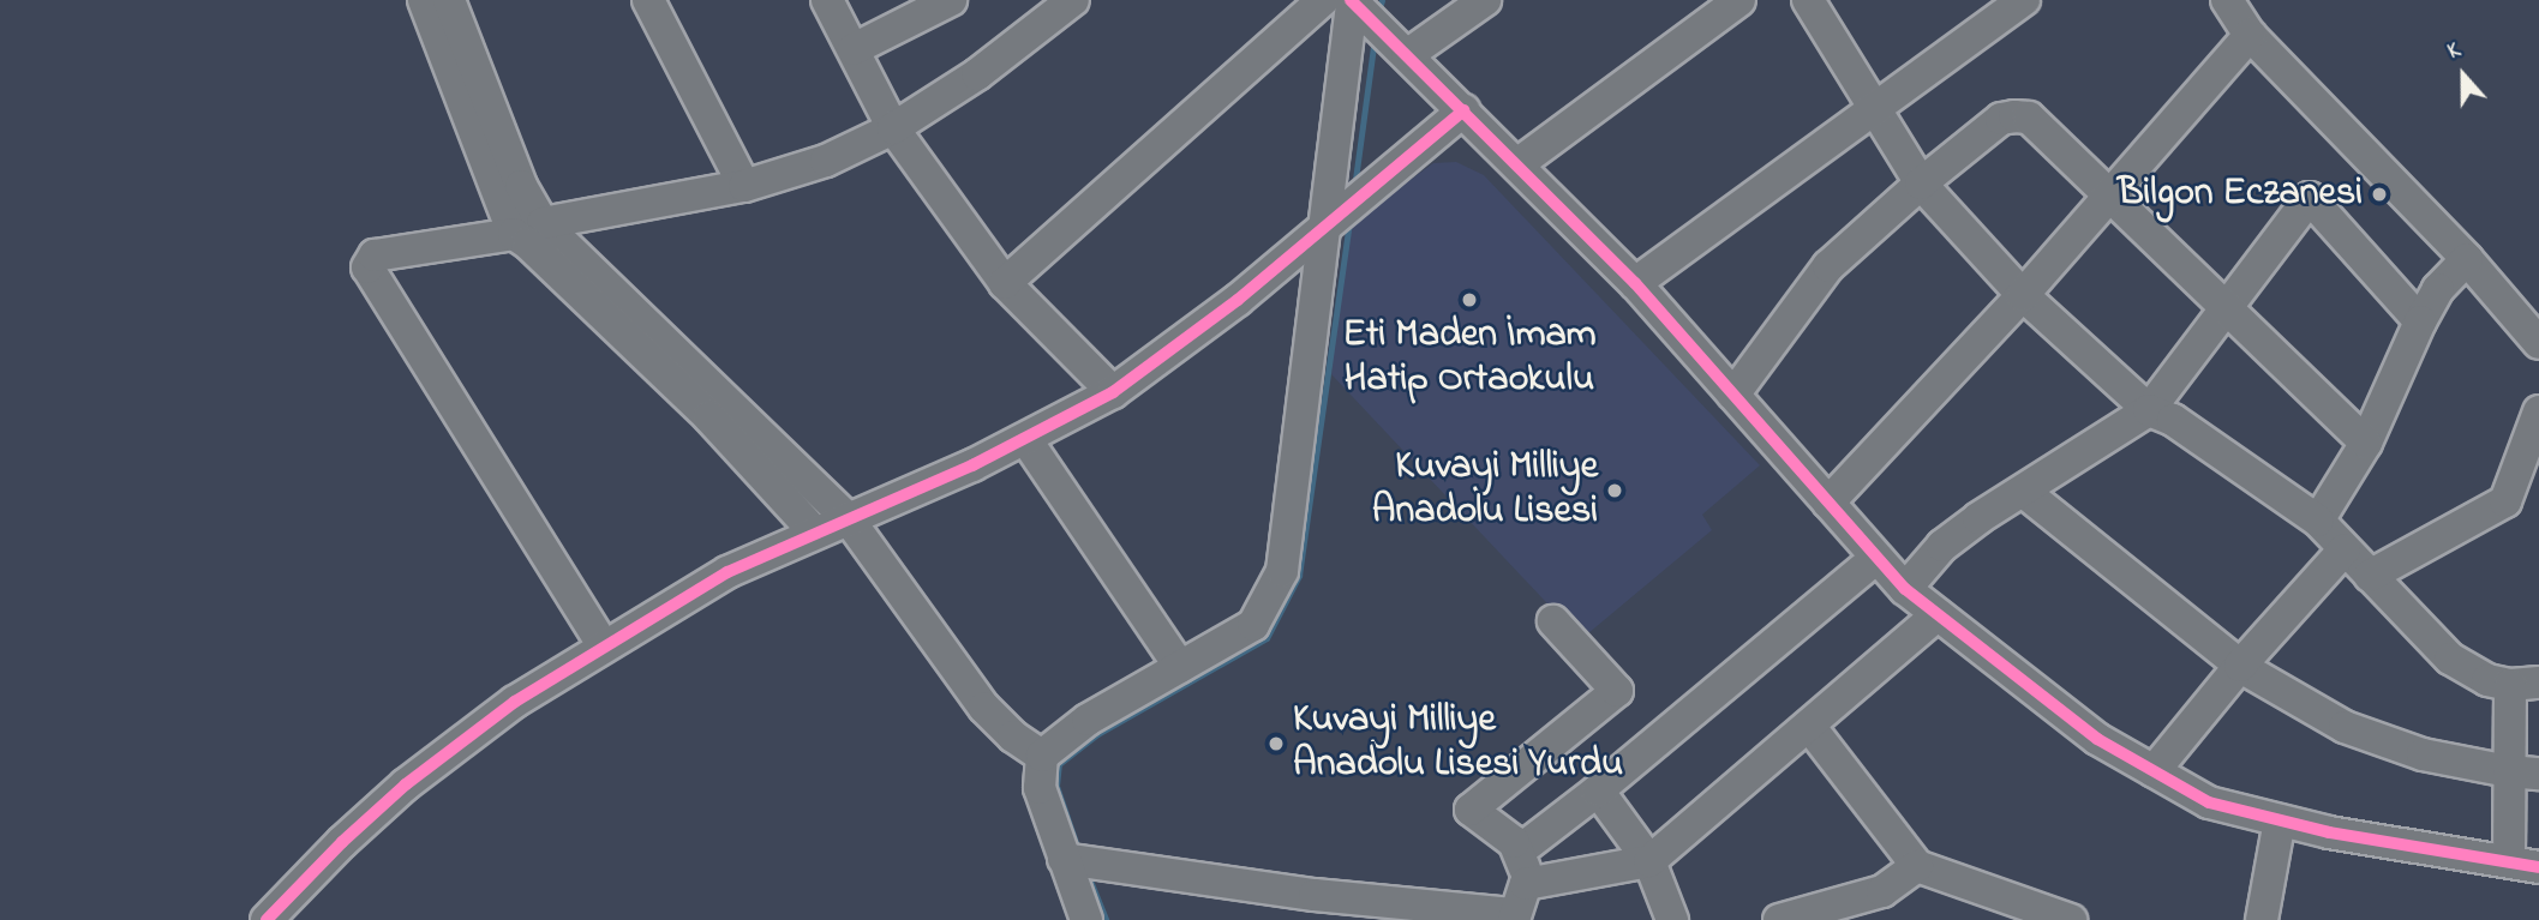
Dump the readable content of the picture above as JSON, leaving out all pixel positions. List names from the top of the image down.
{
  "places": [
    "Bilgon Eczanesi",
    "Eti Maden İmam Hatip Ortaokulu",
    "Kuvayi Milliye Anadolu Lisesi",
    "Kuvayi Milliye Anadolu Lisesi Yurdu"
  ],
  "north": "top"
}
